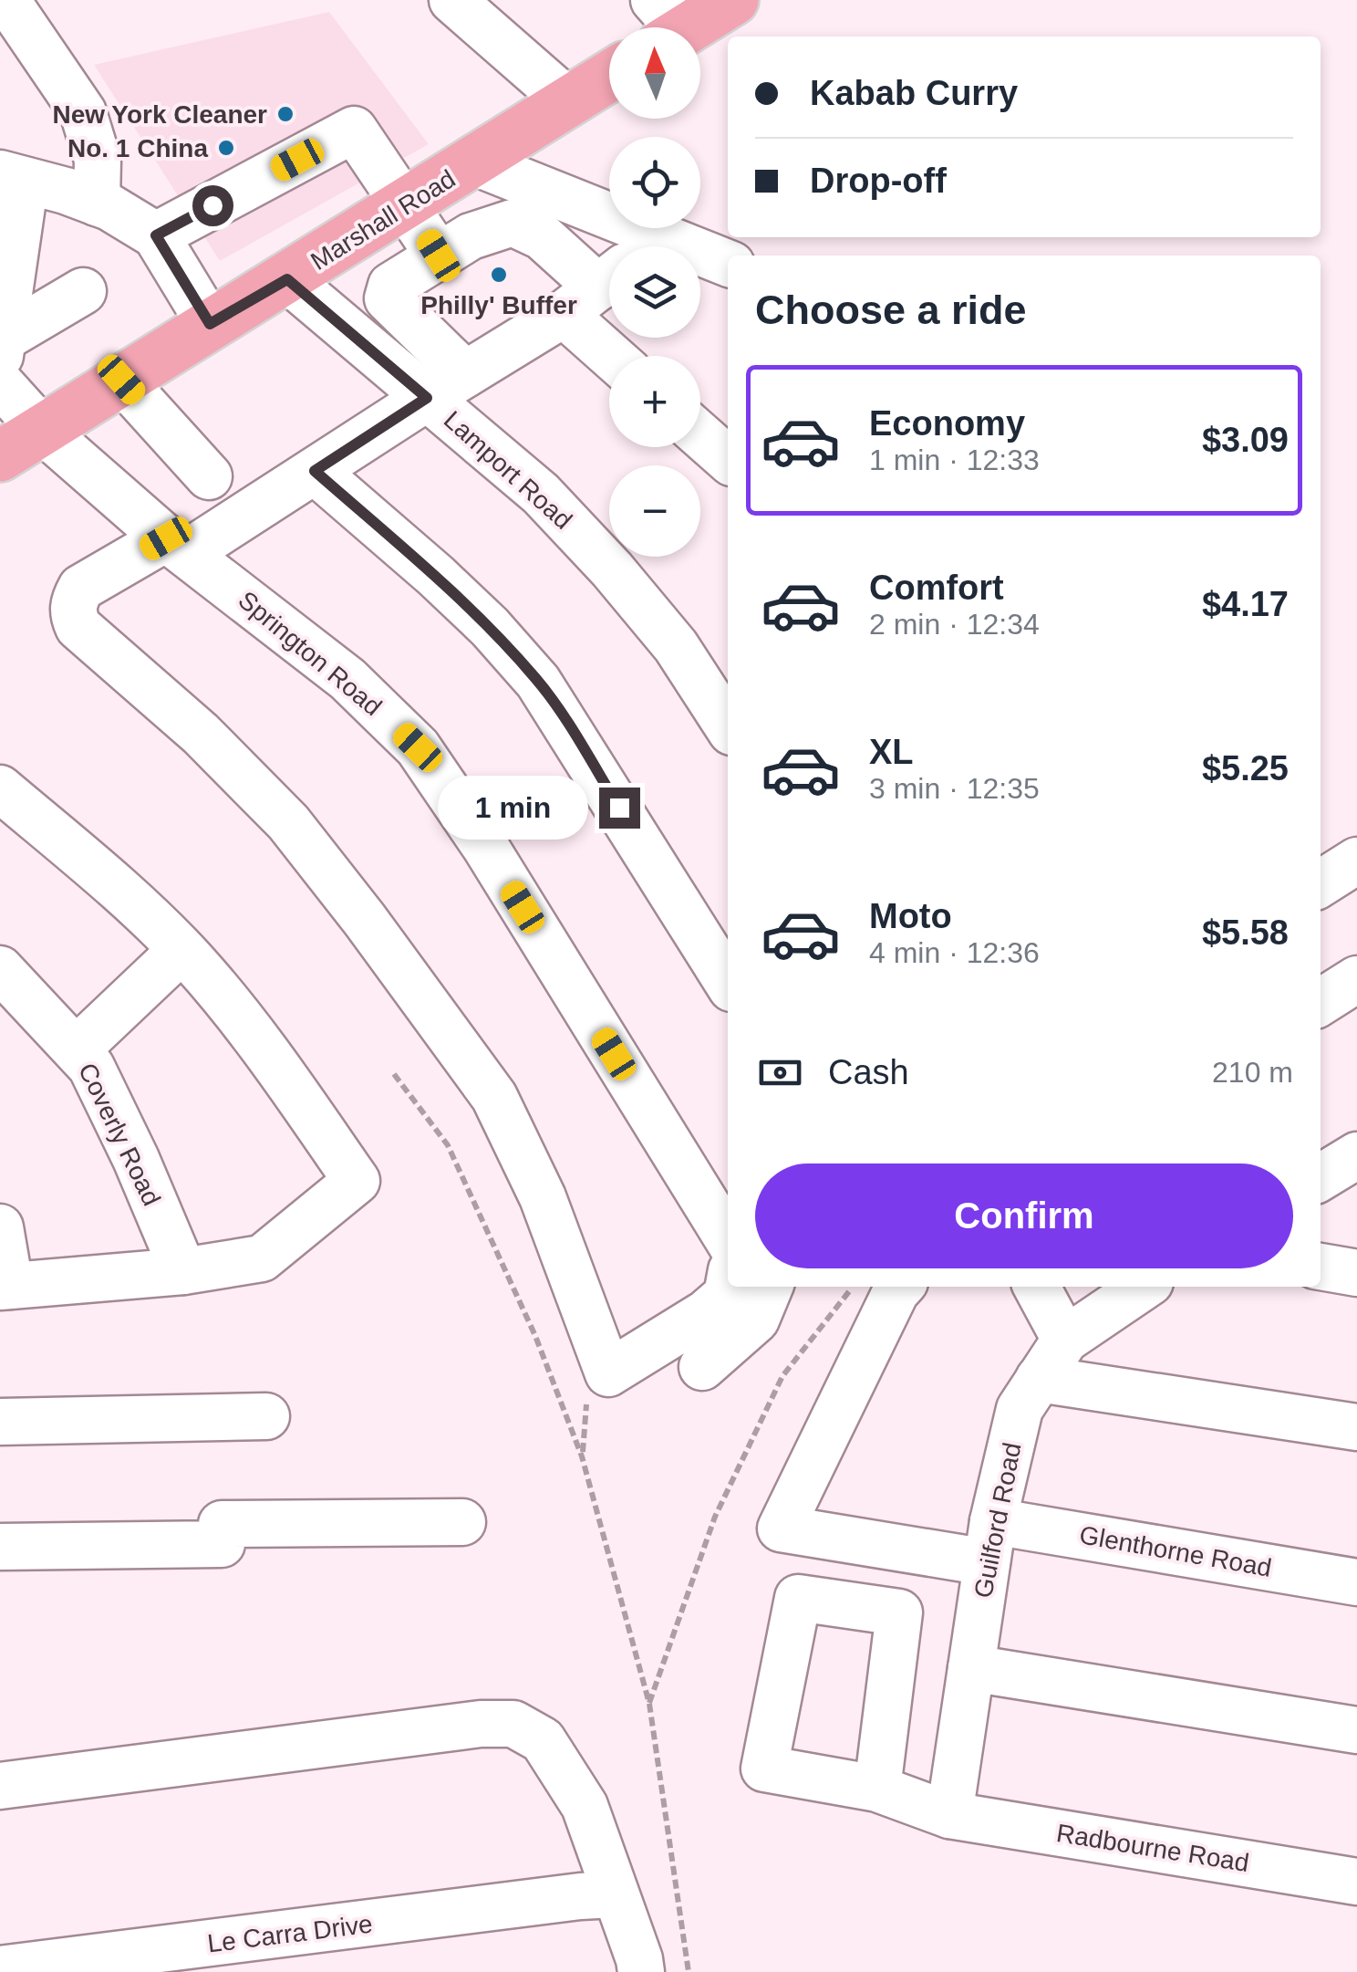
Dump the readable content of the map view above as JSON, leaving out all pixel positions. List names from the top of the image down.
{
  "streets": {
    "main road": ["Marshall Road"],
    "street": [
      "Lamport Road",
      "Springton Road",
      "Coverly Road",
      "Guilford Road",
      "Glenthorne Road",
      "Radbourne Road",
      "Le Carra Drive"
    ]
  },
  "crossings": [
    ["Marshall Road", "Lamport Road"],
    ["Marshall Road", "Springton Road"],
    ["Guilford Road", "Glenthorne Road"],
    ["Guilford Road", "Radbourne Road"]
  ],
  "places": ["New York Cleaner", "No. 1 China", "Philly' Buffer"],
  "north": "top",
  "page": {
    "map_buttons": ["+", "−"],
    "banner": ["Kabab Curry", "Drop-off"],
    "heading": "Choose a ride",
    "list": [
      {
        "name": "Economy",
        "note": "1 min · 12:33",
        "value": "$3.09"
      },
      {
        "name": "Comfort",
        "note": "2 min · 12:34",
        "value": "$4.17"
      },
      {
        "name": "XL",
        "note": "3 min · 12:35",
        "value": "$5.25"
      },
      {
        "name": "Moto",
        "note": "4 min · 12:36",
        "value": "$5.58"
      }
    ],
    "bubble": "1 min",
    "pay": ["Cash", "210 m"],
    "buttons": "Confirm"
  }
}
